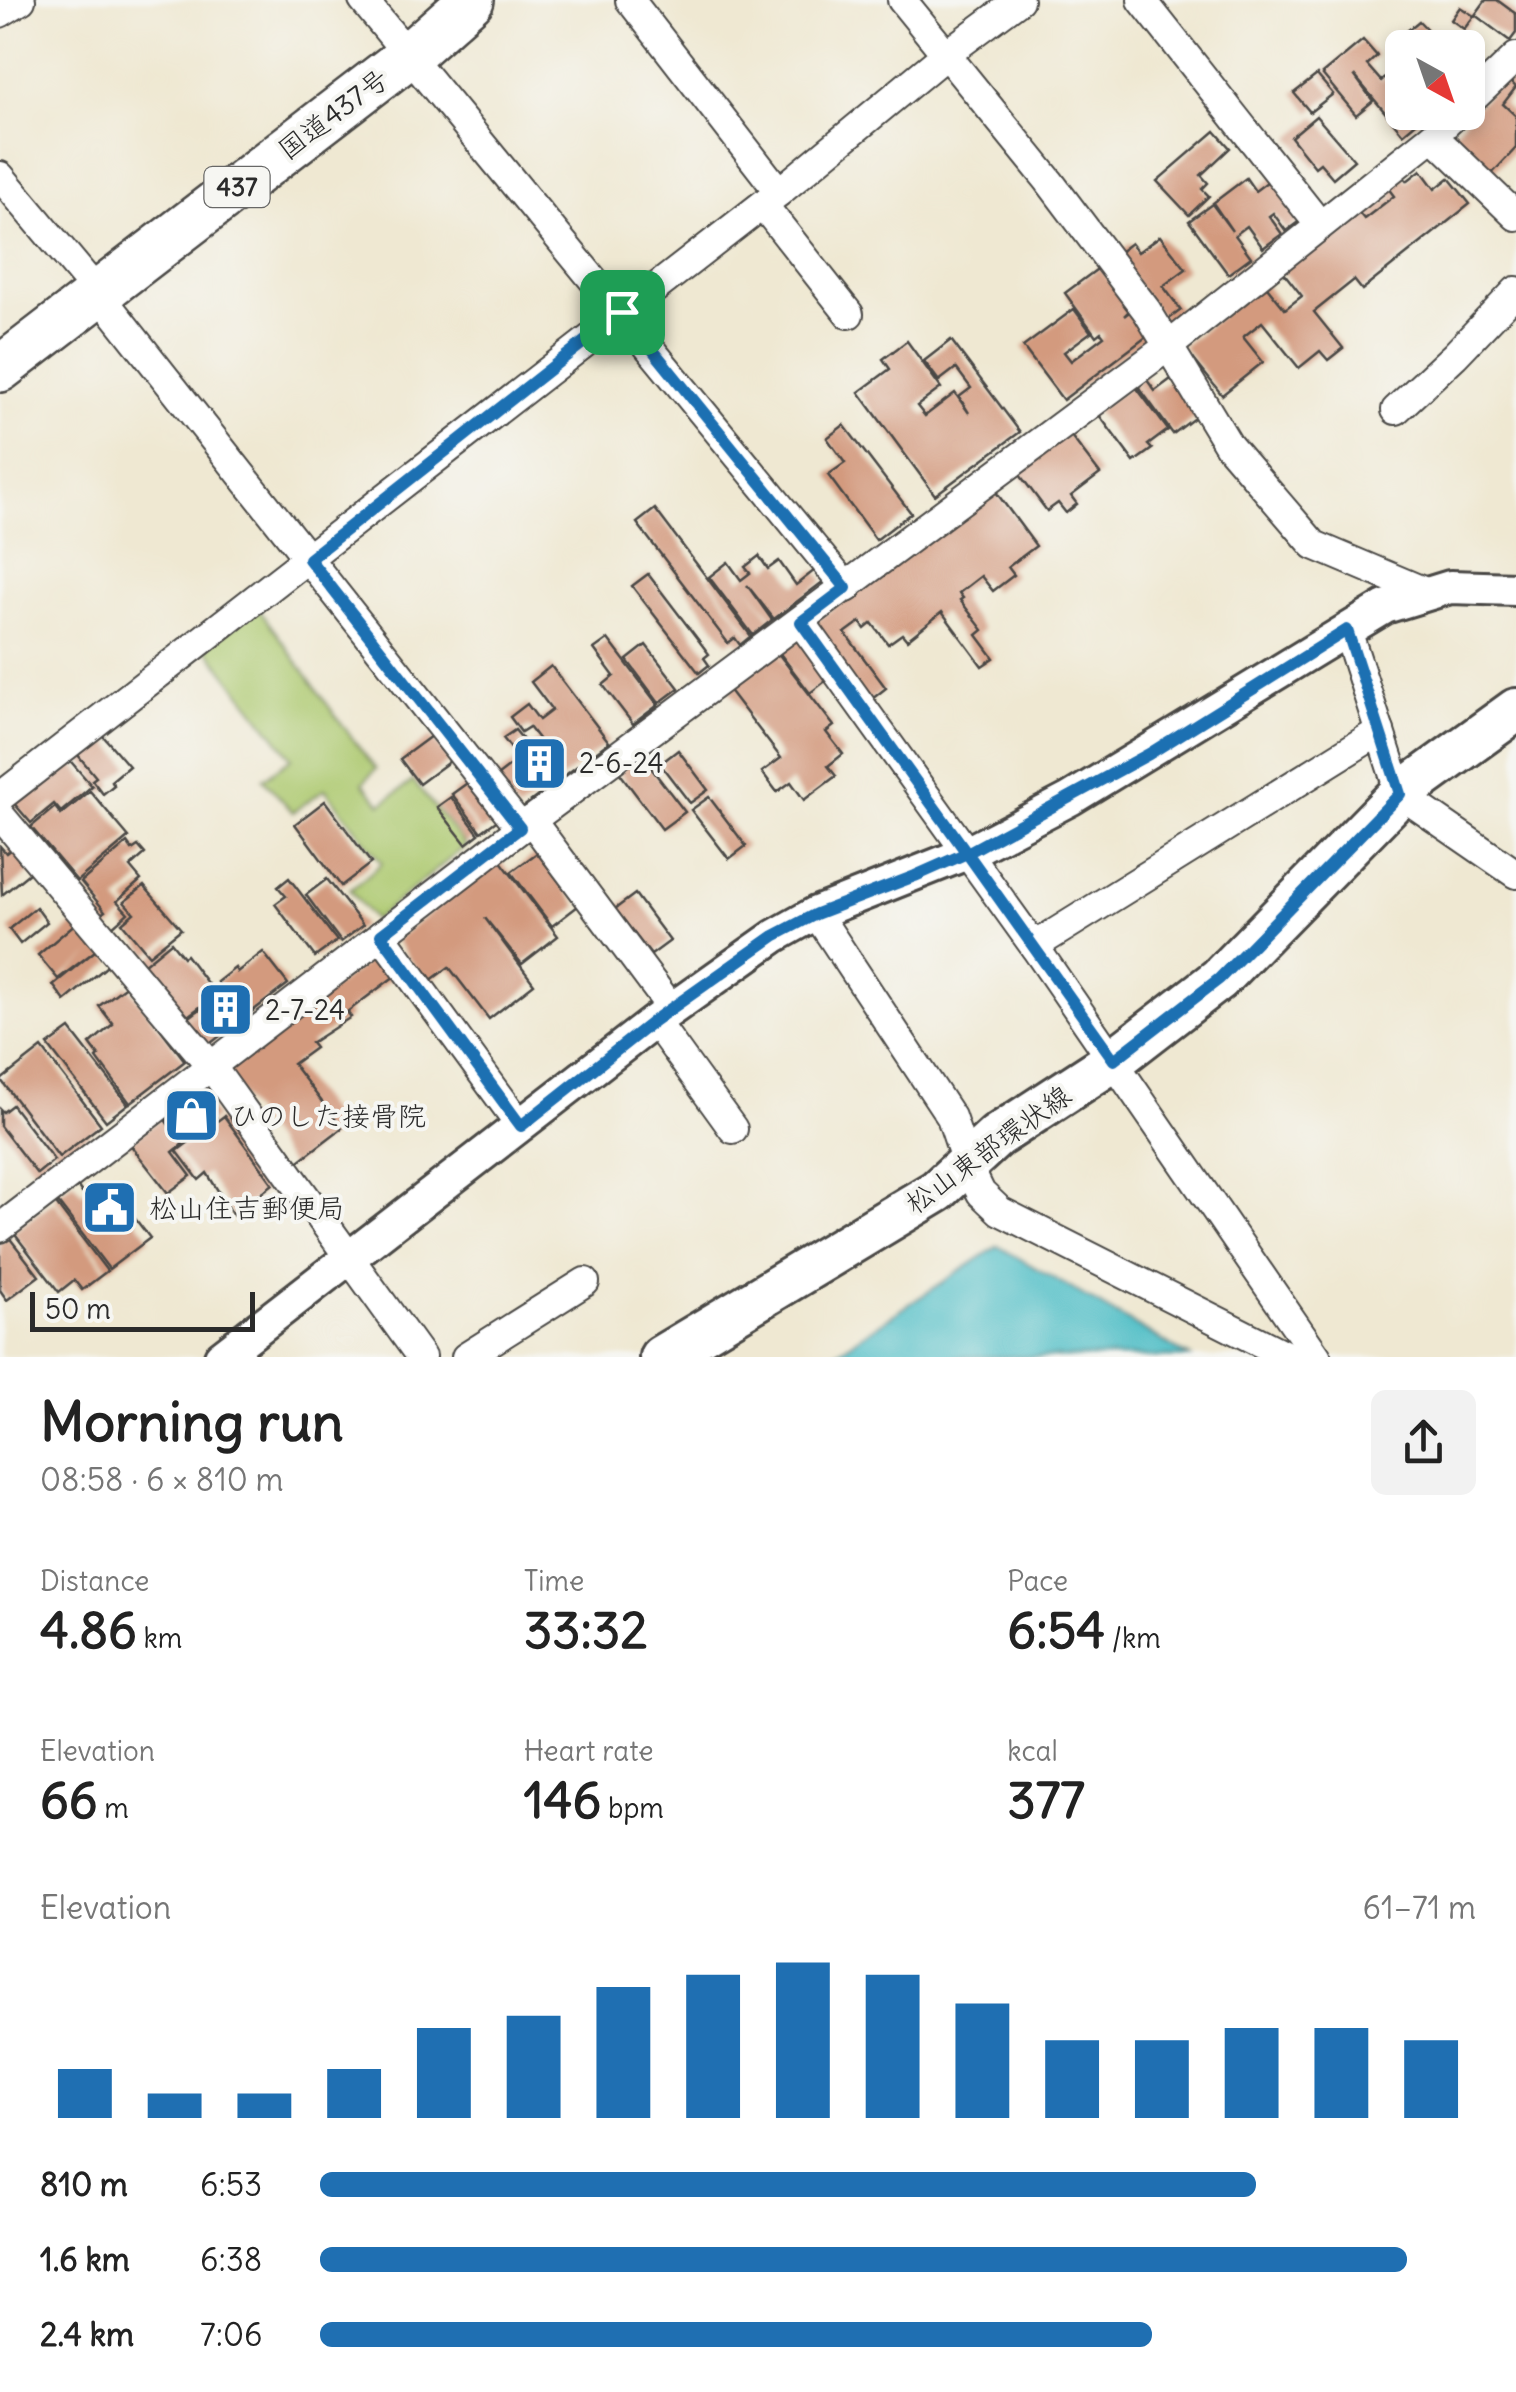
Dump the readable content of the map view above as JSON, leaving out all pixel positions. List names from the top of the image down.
{
  "streets": {
    "highway": ["国道437号", "437"],
    "main road": ["松山東部環状線"]
  },
  "places": {
    "building": ["2-6-24", "2-7-24"],
    "shop": ["ひのした接骨院"],
    "public building": ["松山住吉郵便局"]
  },
  "scale_bar": "50 m",
  "north": "bottom right",
  "page": {
    "scale": "50 m",
    "heading": ["Morning run", "08:58 · 6 × 810 m"],
    "stats": [
      ["Distance", "4.86 km"],
      ["Time", "33:32"],
      ["Pace", "6:54 /km"],
      ["Elevation", "66 m"],
      ["Heart rate", "146 bpm"],
      ["kcal", "377"]
    ],
    "chart": ["Elevation", "61–71 m"],
    "list": [
      {
        "name": "810 m",
        "note": "6:53"
      },
      {
        "name": "1.6 km",
        "note": "6:38"
      },
      {
        "name": "2.4 km",
        "note": "7:06"
      }
    ]
  }
}
